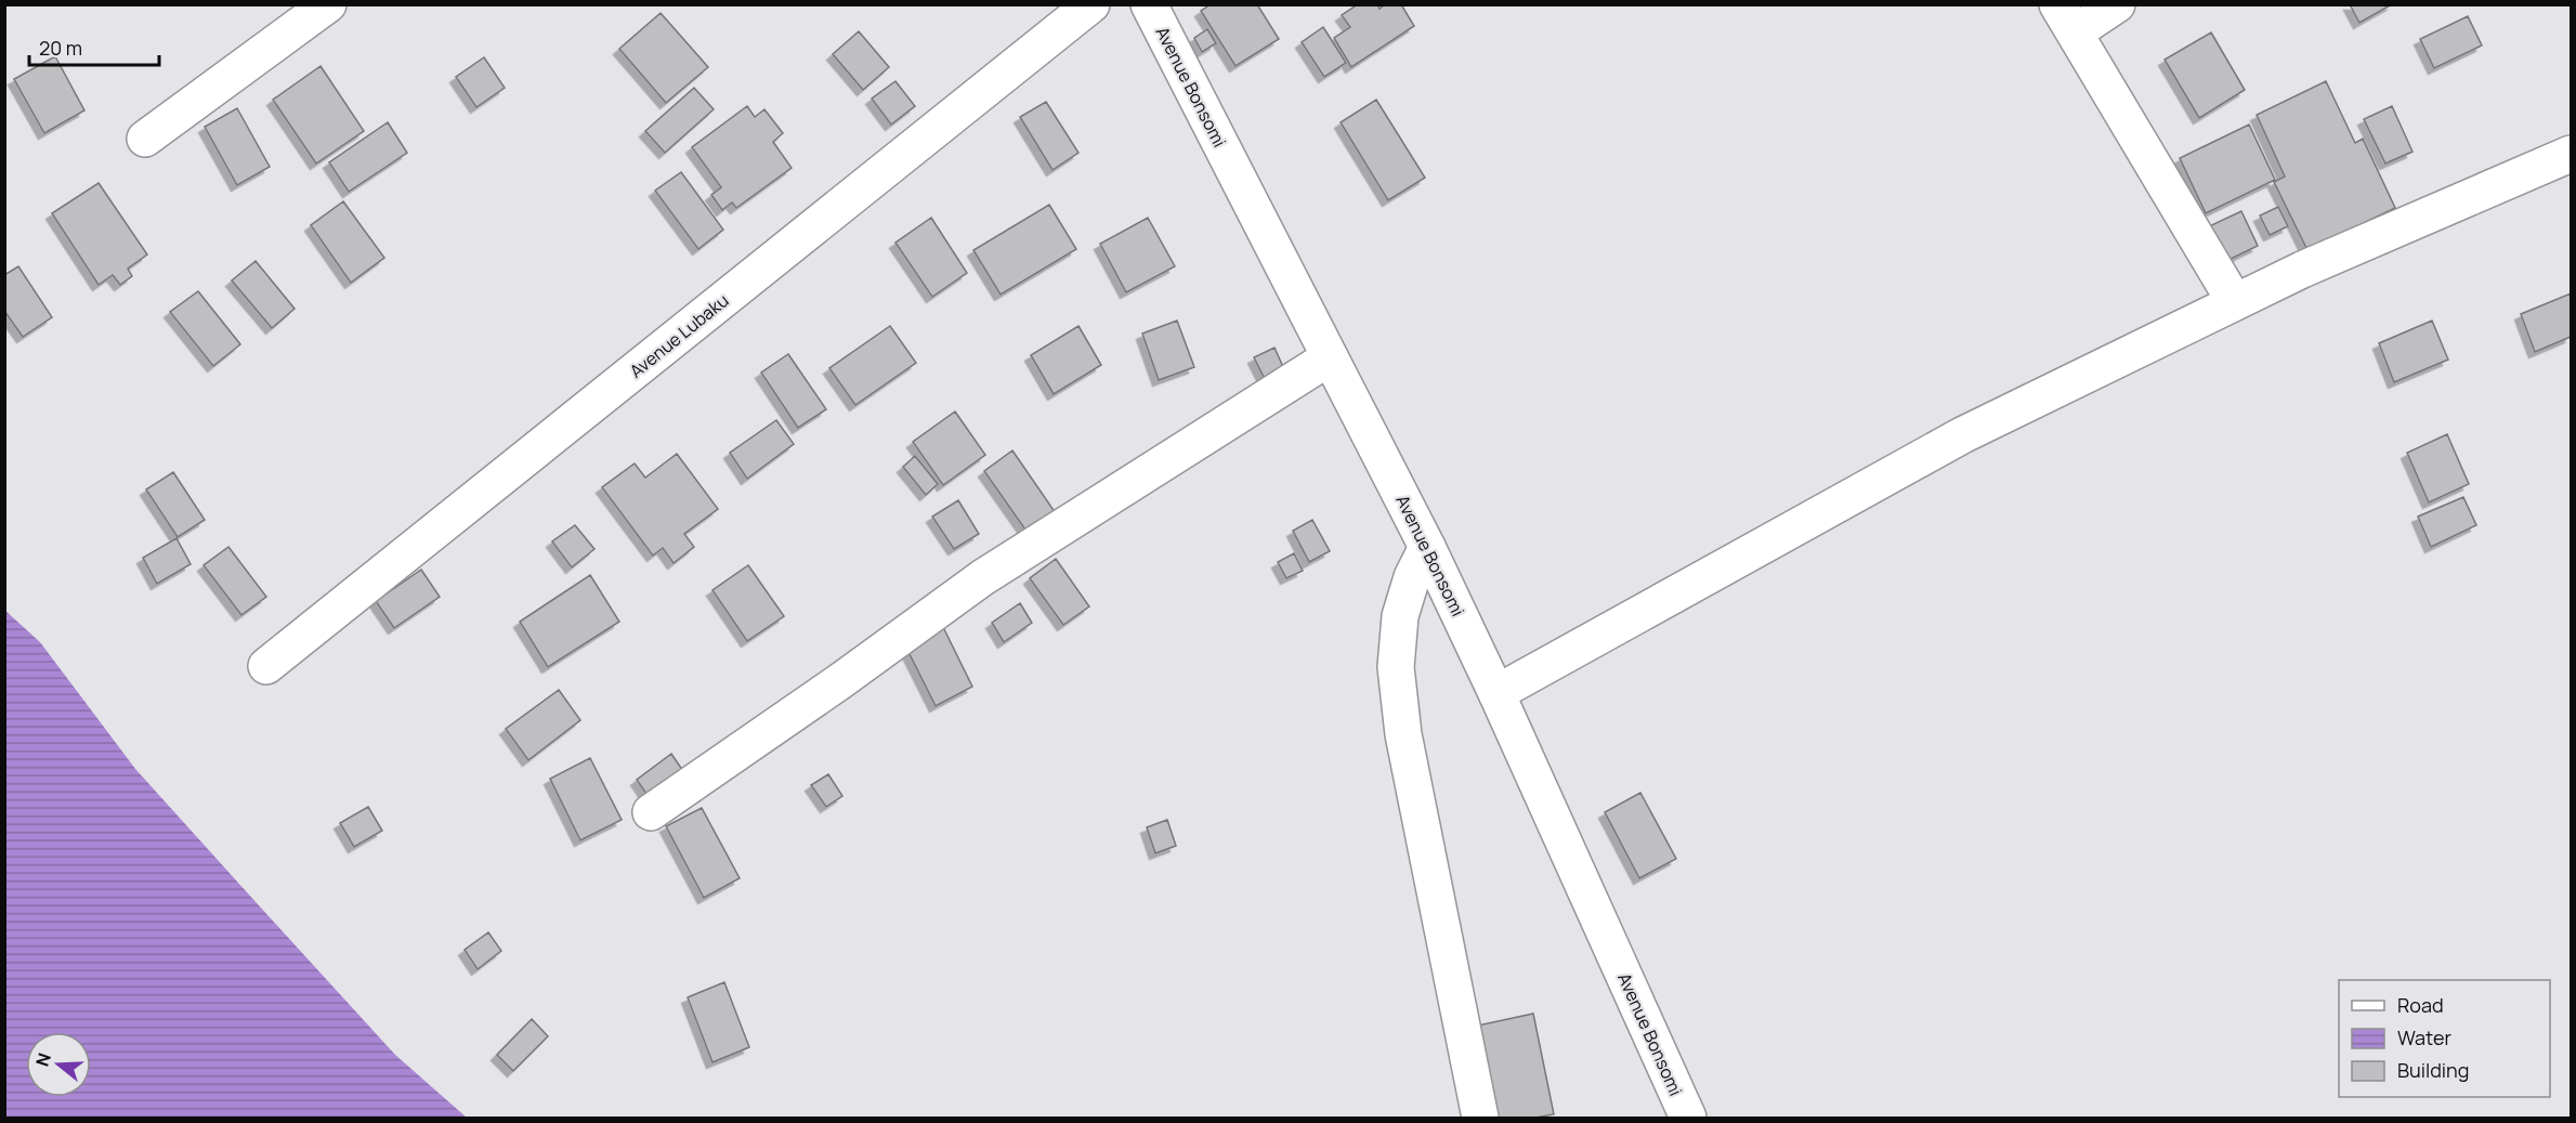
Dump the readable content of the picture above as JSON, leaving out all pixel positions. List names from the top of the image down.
{
  "streets": {
    "street": ["Avenue Bonsomi", "Avenue Lubaku"]
  },
  "legend": ["Road", "Water", "Building"],
  "scale_bar": "20 m",
  "north": "left"
}
